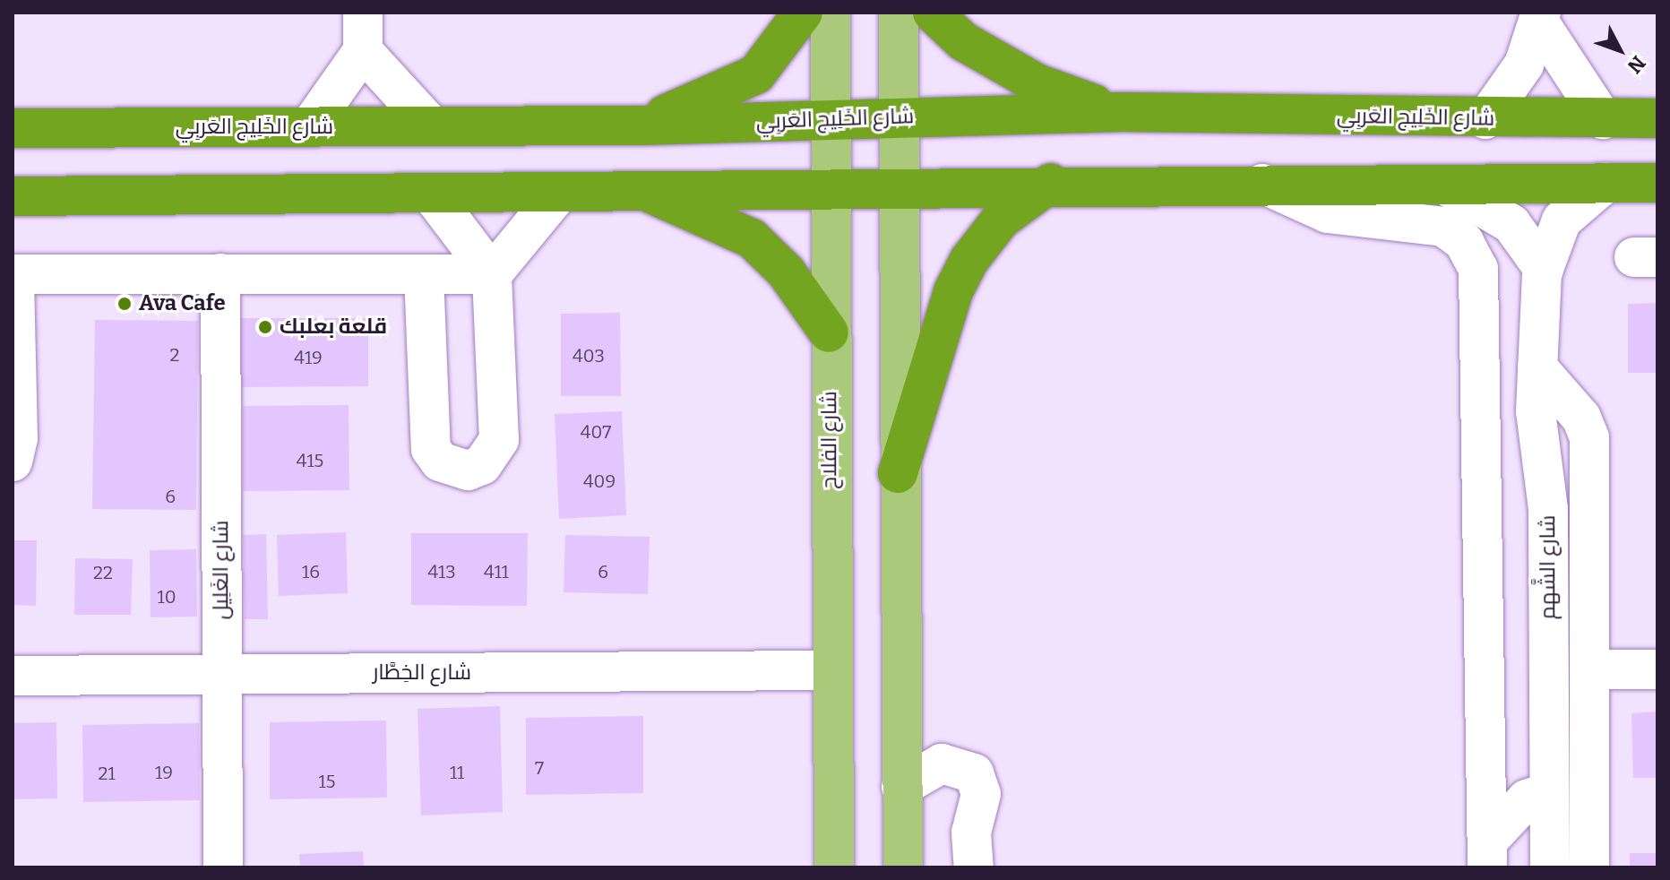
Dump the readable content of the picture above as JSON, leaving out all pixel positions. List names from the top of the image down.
{
  "streets": {
    "highway": ["شارع الخَلِيج العَربِي"],
    "main road": ["شارع الفلاح"],
    "street": ["شارع الشَّهم", "شارع الغَلِيل", "شارع الخِطَّار"]
  },
  "crossings": [
    ["شارع الخَلِيج العَربِي", "شارع الفلاح"],
    ["شارع الفلاح", "شارع الخِطَّار"],
    ["شارع الغَلِيل", "شارع الخِطَّار"]
  ],
  "places": ["Ava Cafe", "قلعة بعلبك"],
  "house_numbers": [
    "2",
    "403",
    "419",
    "407",
    "415",
    "409",
    "6",
    "16",
    "413",
    "411",
    "6",
    "22",
    "10",
    "7",
    "19",
    "11",
    "21",
    "15"
  ],
  "north": "bottom right"
}
